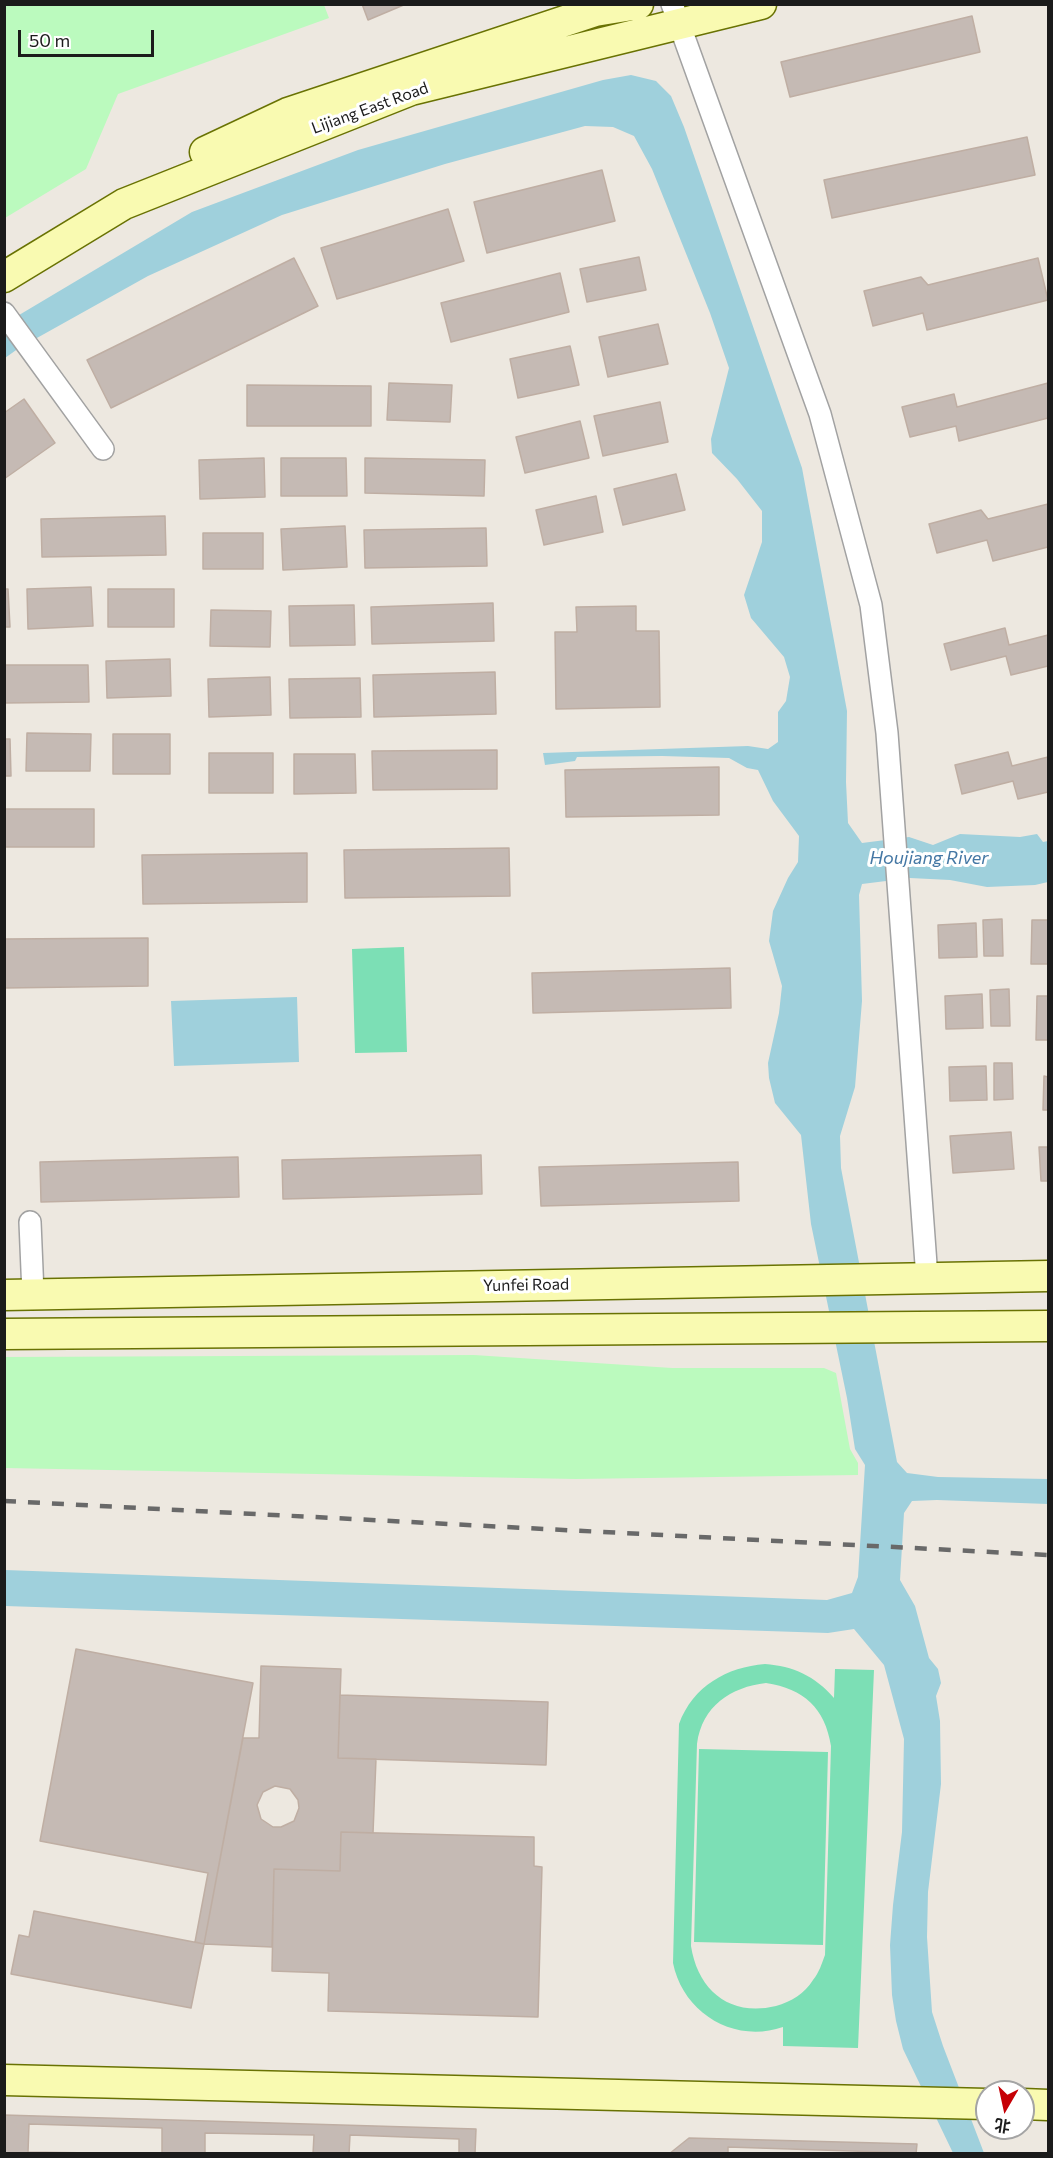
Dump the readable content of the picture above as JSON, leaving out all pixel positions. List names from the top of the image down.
{
  "streets": {
    "main road": ["Lijiang East Road", "Yunfei Road"]
  },
  "water": ["Houjiang River"],
  "scale_bar": "50 m",
  "north": "bottom"
}
